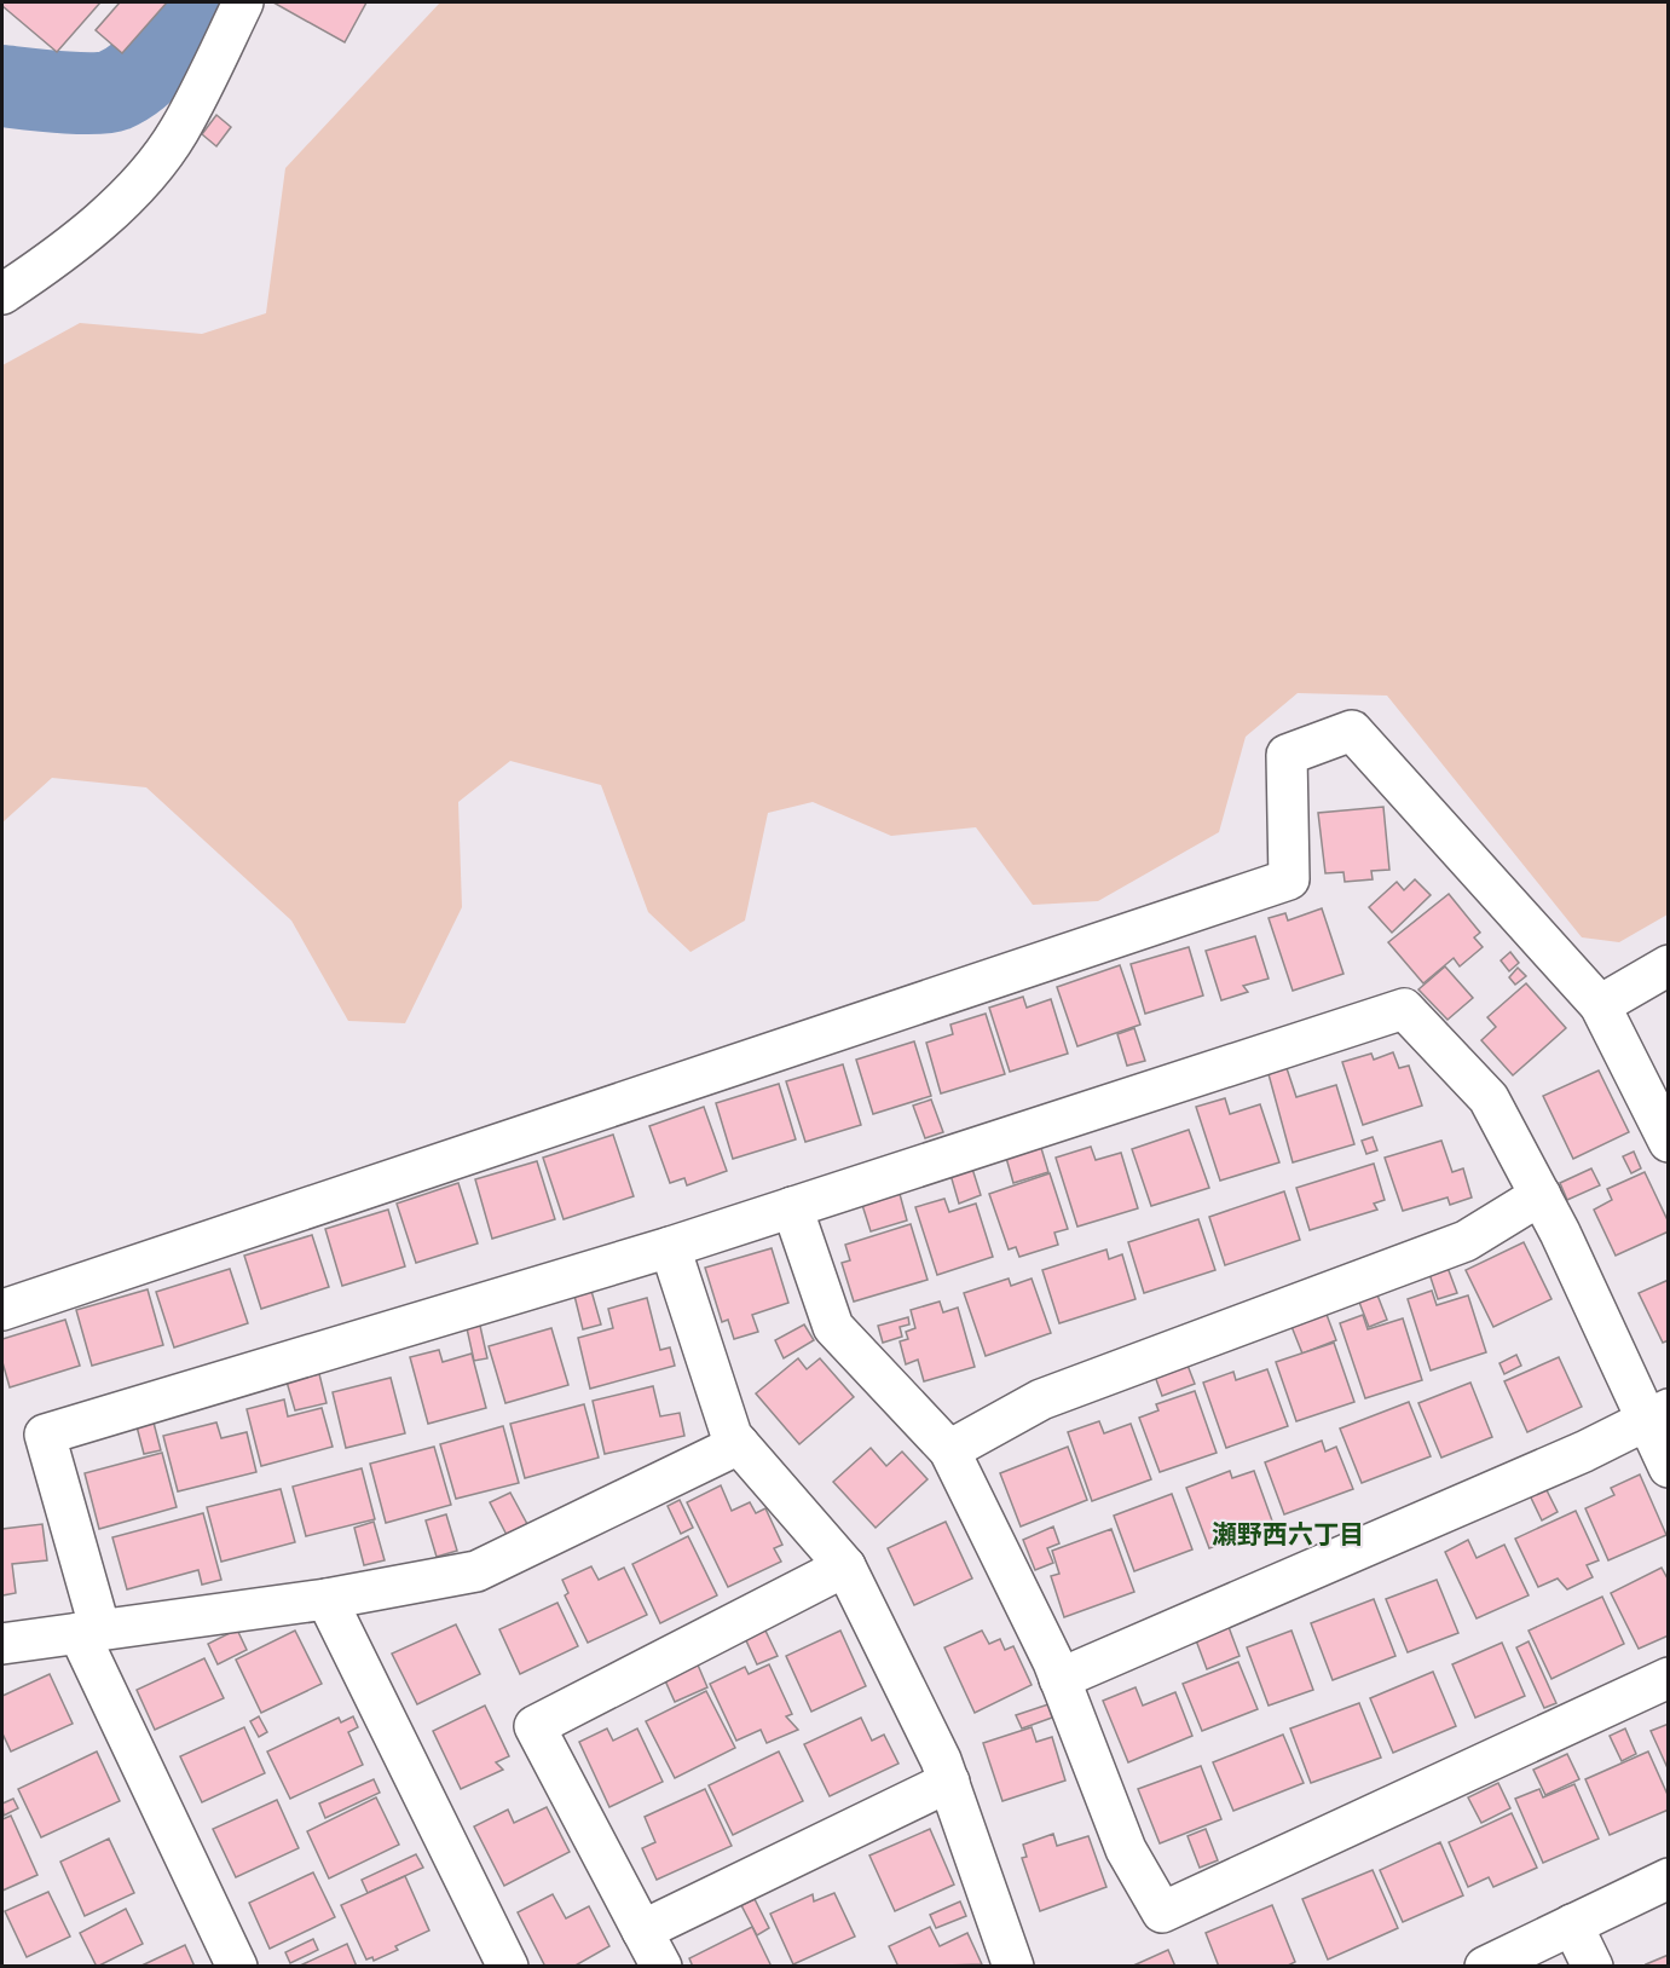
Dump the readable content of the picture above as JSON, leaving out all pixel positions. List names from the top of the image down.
{
  "districts": ["瀬野西六丁目"]
}
